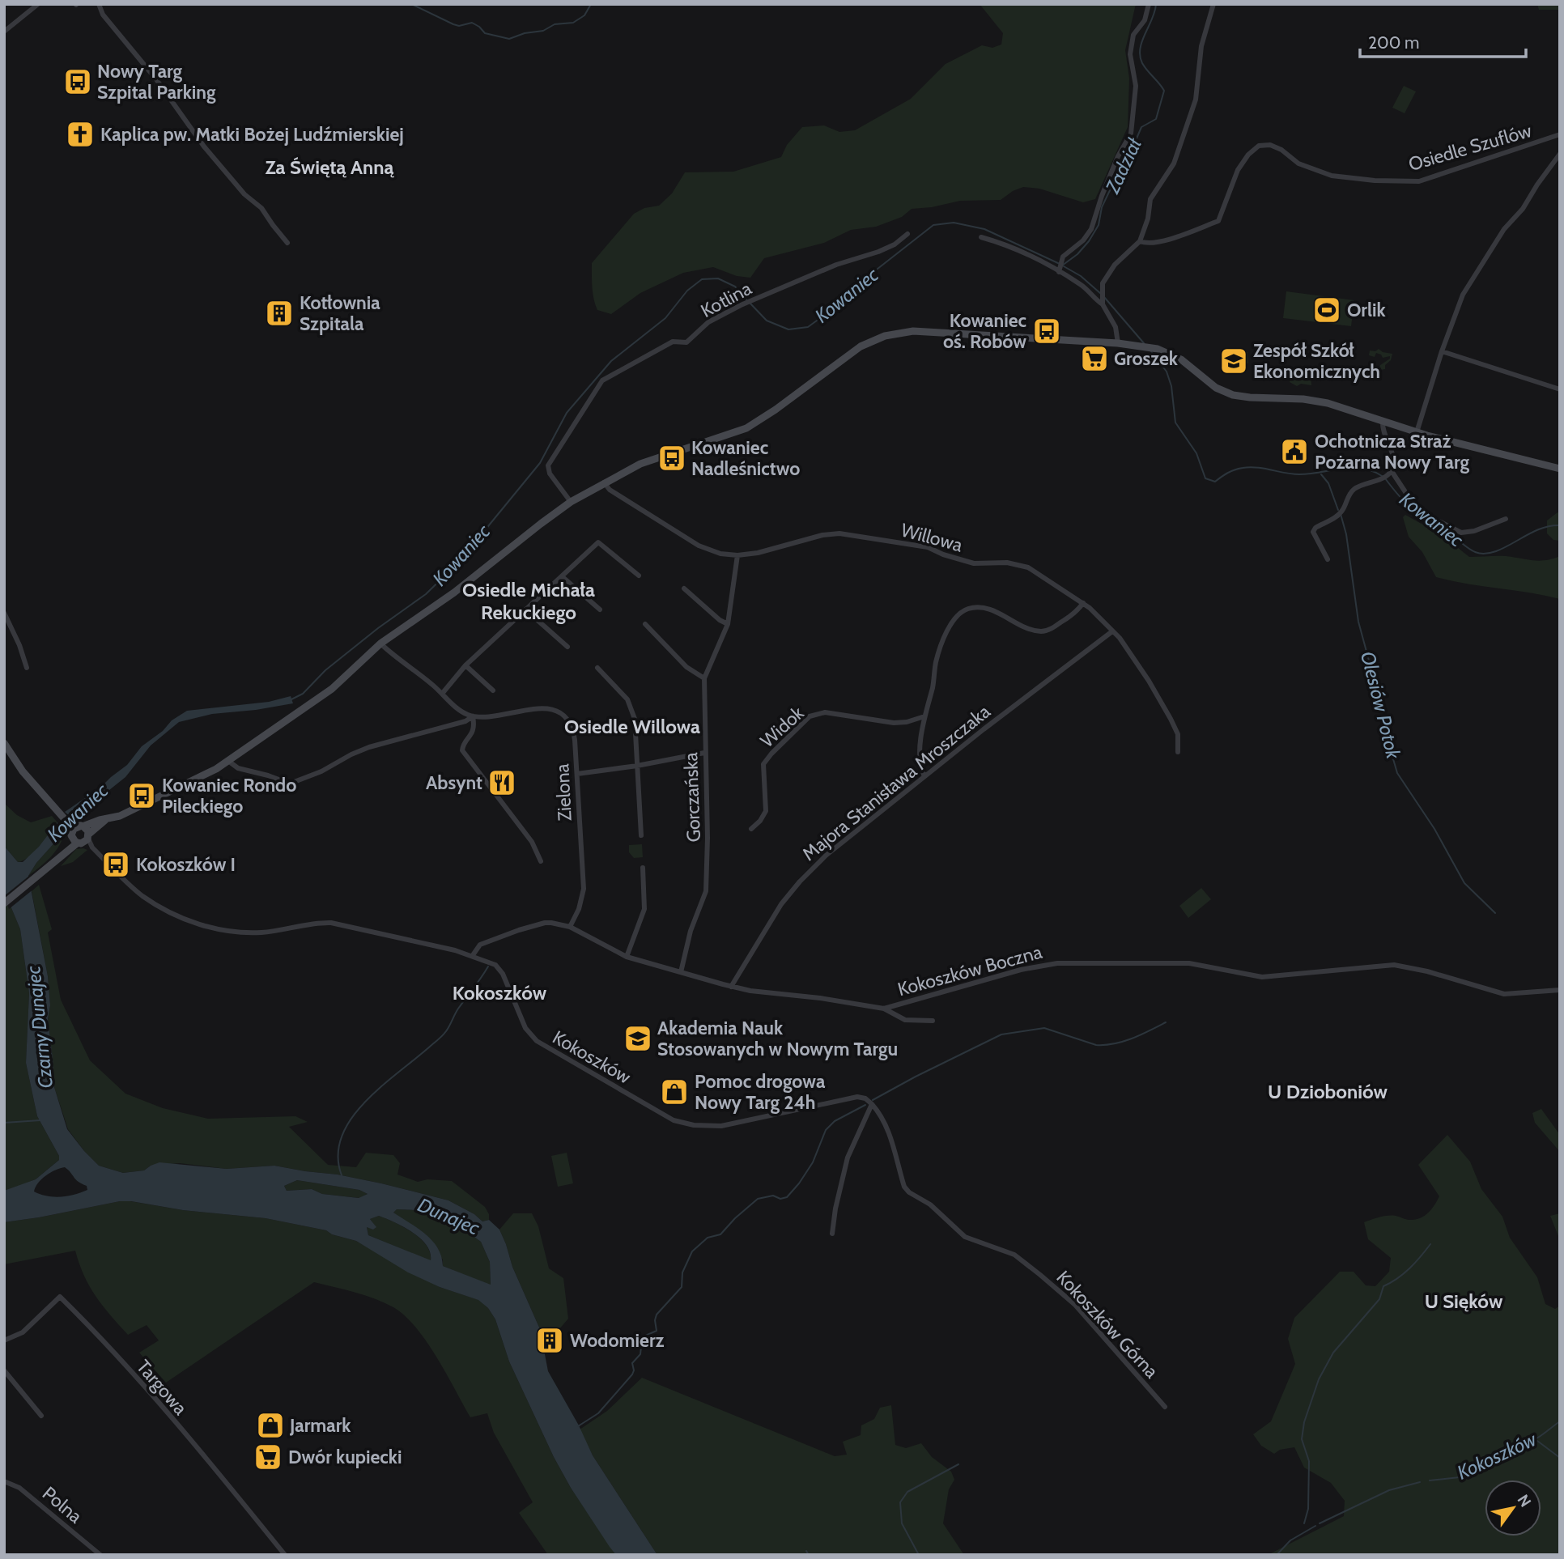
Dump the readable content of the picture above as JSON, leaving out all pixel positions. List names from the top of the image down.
{
  "streets": {
    "street": [
      "Osiedle Szuflów",
      "Kotlina",
      "Willowa",
      "Widok",
      "Majora Stanisława Mroszczaka",
      "Zielona",
      "Gorczańska",
      "Kokoszków Boczna",
      "Kokoszków",
      "Kokoszków Górna",
      "Targowa",
      "Polna"
    ]
  },
  "crossings": [
    ["Willowa", "Majora Stanisława Mroszczaka"],
    ["Willowa", "Gorczańska"],
    ["Majora Stanisława Mroszczaka", "Kokoszków Boczna"],
    ["Zielona", "Kokoszków Boczna"],
    ["Gorczańska", "Kokoszków Boczna"],
    ["Kokoszków Boczna", "Kokoszków"],
    ["Kokoszków", "Kokoszków Górna"]
  ],
  "districts": [
    "Za Świętą Anną",
    "Osiedle Michała Rekuckiego",
    "Osiedle Willowa",
    "Kokoszków",
    "U Dzioboniów",
    "U Sięków"
  ],
  "water": [
    "Zadział",
    "Kowaniec",
    "Olesiów Potok",
    "Czarny Dunajec",
    "Dunajec",
    "Kokoszków"
  ],
  "places": {
    "bus stop": [
      "Nowy Targ Szpital Parking",
      "Kowaniec oś. Robów",
      "Kowaniec Nadleśnictwo",
      "Kowaniec Rondo Pileckiego",
      "Kokoszków I"
    ],
    "church": ["Kaplica pw. Matki Bożej Ludźmierskiej"],
    "sports": ["Orlik"],
    "building": ["Kotłownia Szpitala", "Wodomierz"],
    "supermarket": ["Groszek", "Dwór kupiecki"],
    "school or university": ["Zespół Szkół Ekonomicznych", "Akademia Nauk Stosowanych w Nowym Targu"],
    "public building": ["Ochotnicza Straż Pożarna Nowy Targ"],
    "restaurant": ["Absynt"],
    "shop": ["Pomoc drogowa Nowy Targ 24h", "Jarmark"]
  },
  "scale_bar": "200 m",
  "north": "top right"
}
